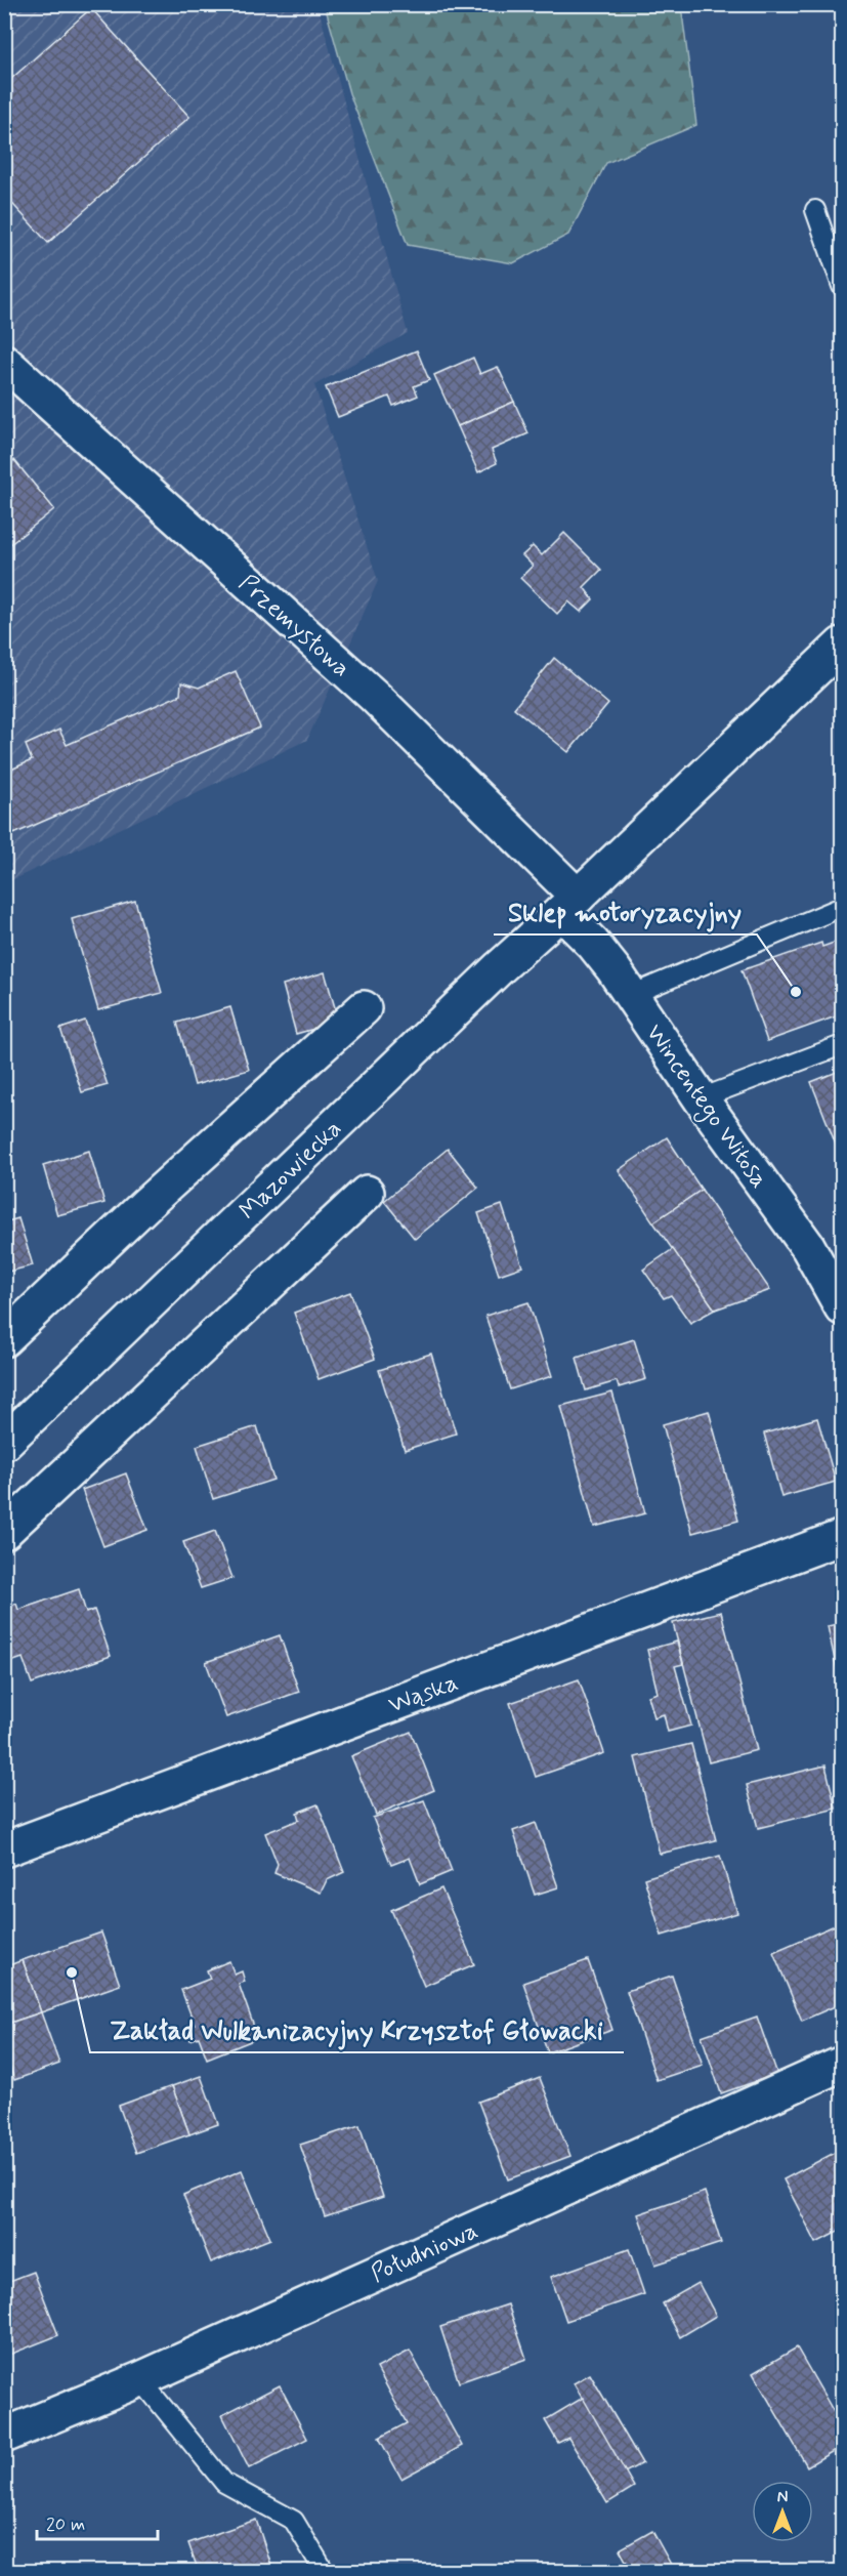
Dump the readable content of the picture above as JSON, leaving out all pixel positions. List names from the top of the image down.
{
  "streets": {
    "street": [
      "Przemysłowa",
      "Wincentego Witosa",
      "Mazowiecka",
      "Wąska",
      "Południowa"
    ]
  },
  "crossings": [
    ["Przemysłowa", "Wincentego Witosa"],
    ["Przemysłowa", "Mazowiecka"],
    ["Wincentego Witosa", "Mazowiecka"]
  ],
  "places": ["Sklep motoryzacyjny", "Zakład Wulkanizacyjny Krzysztof Głowacki"],
  "scale_bar": "20 m",
  "north": "top"
}
